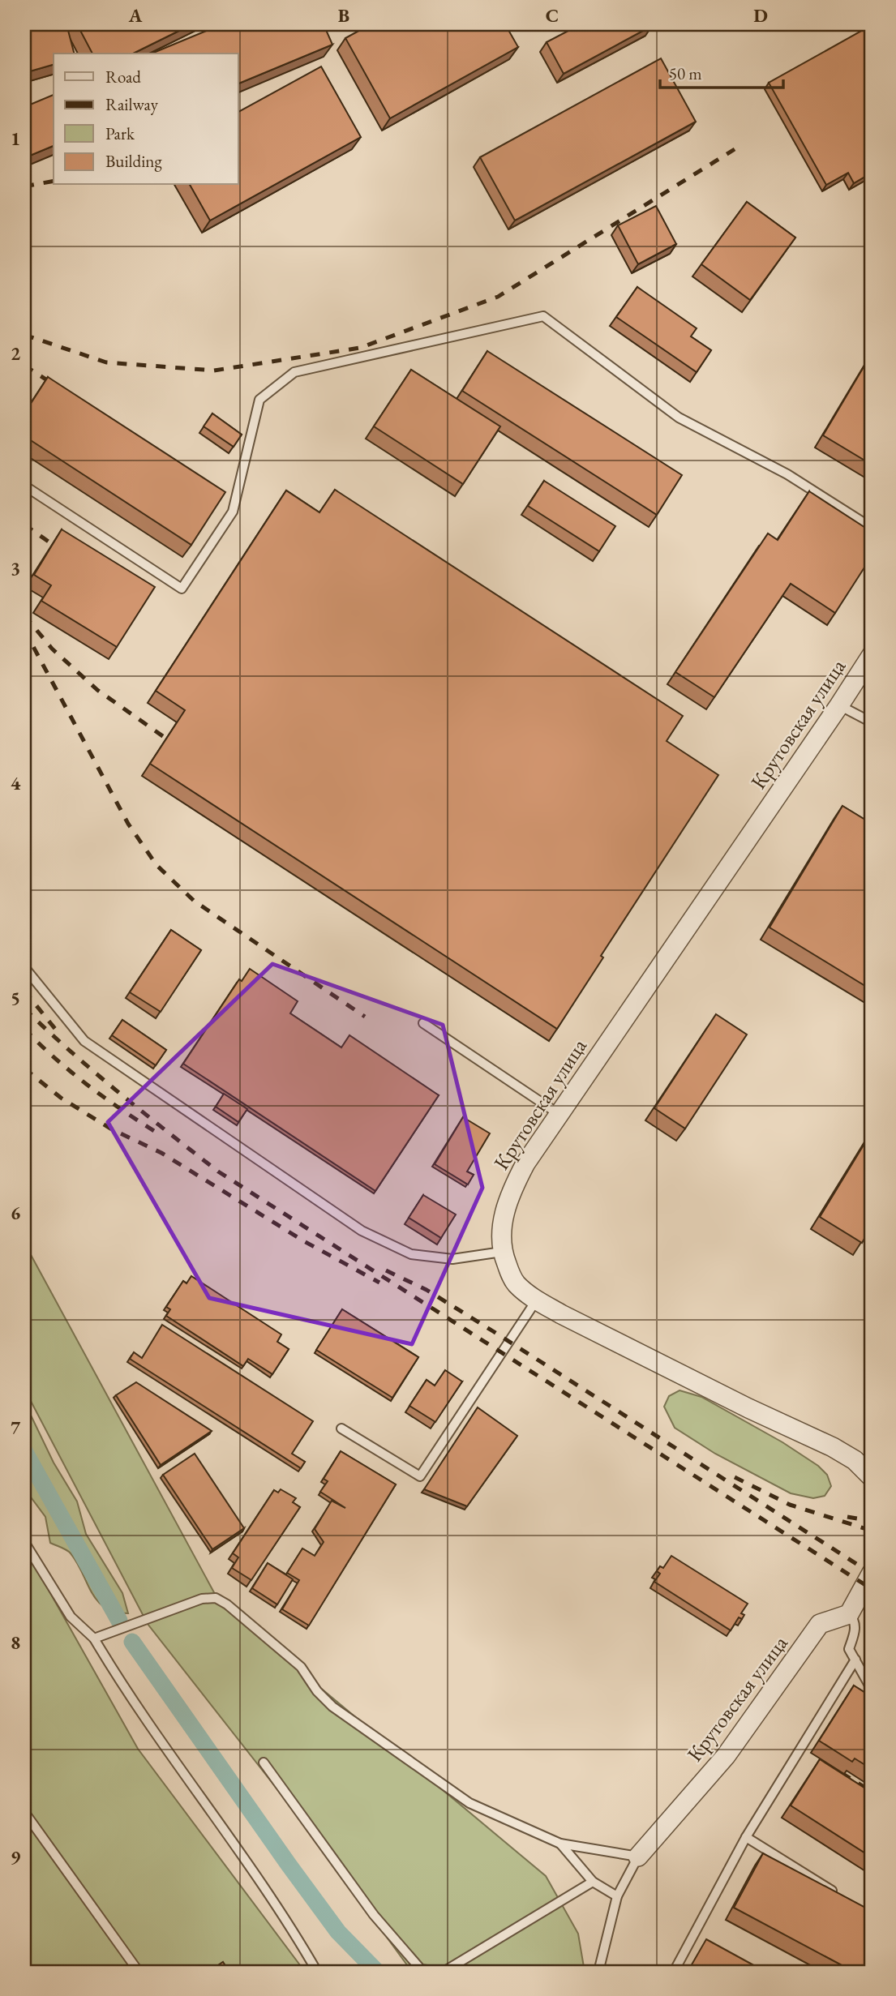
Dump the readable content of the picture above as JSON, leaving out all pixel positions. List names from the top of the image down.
{
  "streets": {
    "street": ["Крутовская улица"]
  },
  "legend": [
    "Road",
    "Railway",
    "Park",
    "Building"
  ],
  "scale_bar": "50 m",
  "grid": {
    "columns": [
      "A",
      "B",
      "C",
      "D"
    ],
    "rows": [
      "1",
      "2",
      "3",
      "4",
      "5",
      "6",
      "7",
      "8",
      "9"
    ]
  }
}
